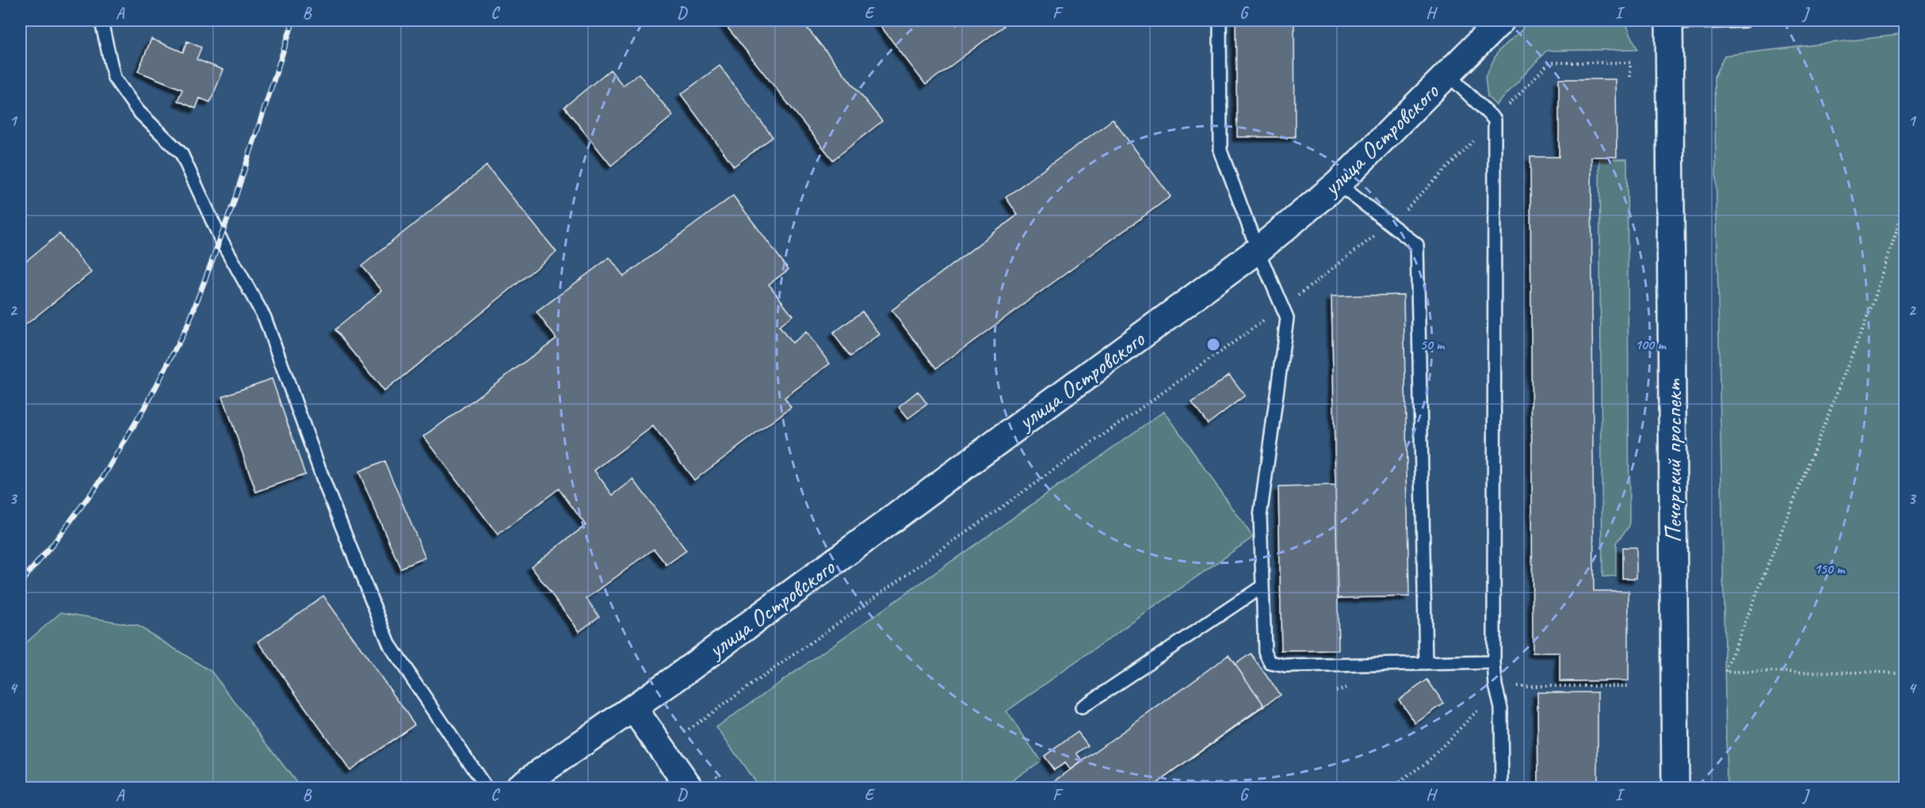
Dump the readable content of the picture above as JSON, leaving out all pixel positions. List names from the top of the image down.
{
  "streets": {
    "main road": ["улица Островского", "Печорский проспект"]
  },
  "grid": {
    "columns": [
      "A",
      "B",
      "C",
      "D",
      "E",
      "F",
      "G",
      "H",
      "I",
      "J"
    ],
    "rows": [
      "1",
      "2",
      "3",
      "4"
    ]
  },
  "rings": ["50 m", "100 m", "150 m"]
}
